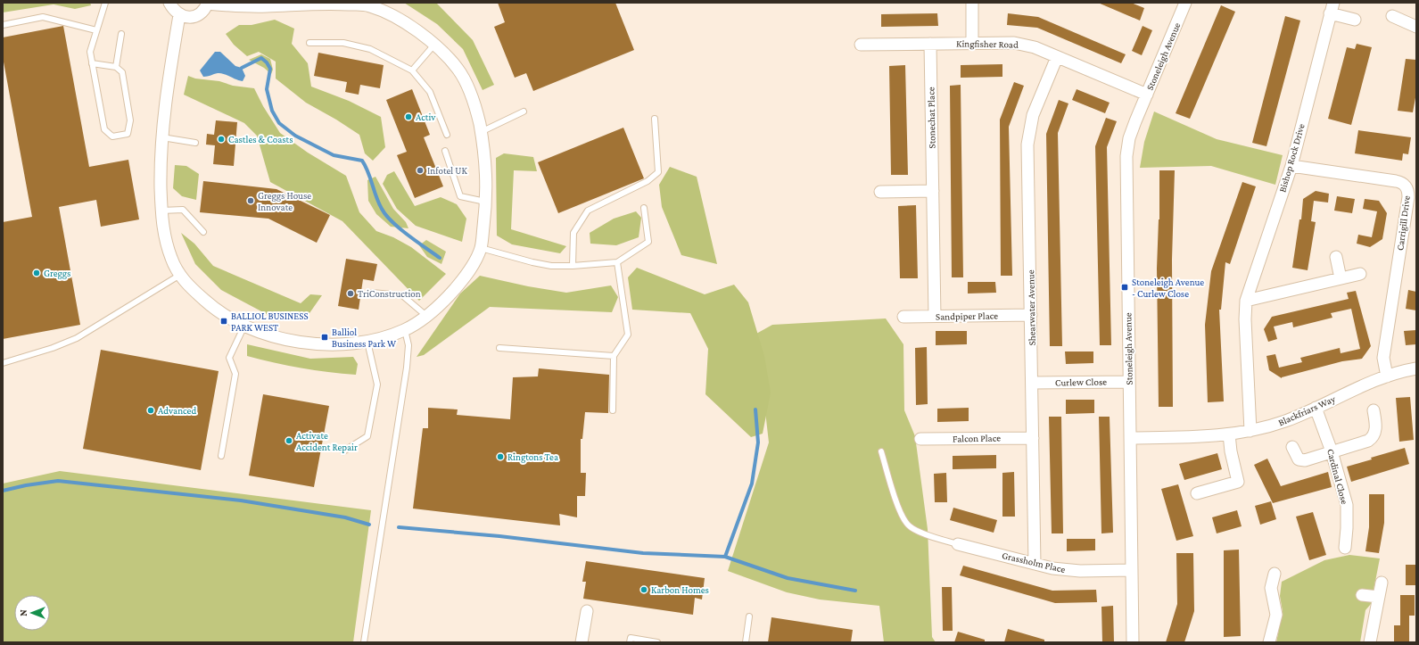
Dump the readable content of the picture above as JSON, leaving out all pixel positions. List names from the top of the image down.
{
  "streets": {
    "street": [
      "Kingfisher Road",
      "Stoneleigh Avenue",
      "Stonechat Place",
      "Bishop Rock Drive",
      "Carrigill Drive",
      "Shearwater Avenue",
      "Sandpiper Place",
      "Curlew Close",
      "Blackfriars Way",
      "Falcon Place",
      "Cardinal Close",
      "Grassholm Place"
    ]
  },
  "crossings": [
    ["Kingfisher Road", "Stoneleigh Avenue"],
    ["Kingfisher Road", "Stonechat Place"],
    ["Kingfisher Road", "Shearwater Avenue"],
    ["Stoneleigh Avenue", "Curlew Close"],
    ["Stoneleigh Avenue", "Blackfriars Way"],
    ["Stoneleigh Avenue", "Grassholm Place"],
    ["Stonechat Place", "Sandpiper Place"],
    ["Bishop Rock Drive", "Carrigill Drive"],
    ["Bishop Rock Drive", "Blackfriars Way"],
    ["Carrigill Drive", "Blackfriars Way"],
    ["Shearwater Avenue", "Sandpiper Place"],
    ["Shearwater Avenue", "Curlew Close"],
    ["Shearwater Avenue", "Falcon Place"],
    ["Shearwater Avenue", "Grassholm Place"],
    ["Blackfriars Way", "Cardinal Close"]
  ],
  "places": {
    "other": [
      "Activ",
      "Castles & Coasts",
      "Infotel UK",
      "Greggs House Innovate",
      "Greggs",
      "TriConstruction",
      "Advanced",
      "Activate Accident Repair",
      "Ringtons Tea",
      "Karbon Homes"
    ],
    "transit": ["Stoneleigh Avenue - Curlew Close", "BALLIOL BUSINESS PARK WEST", "Balliol Business Park W"]
  },
  "north": "left"
}
